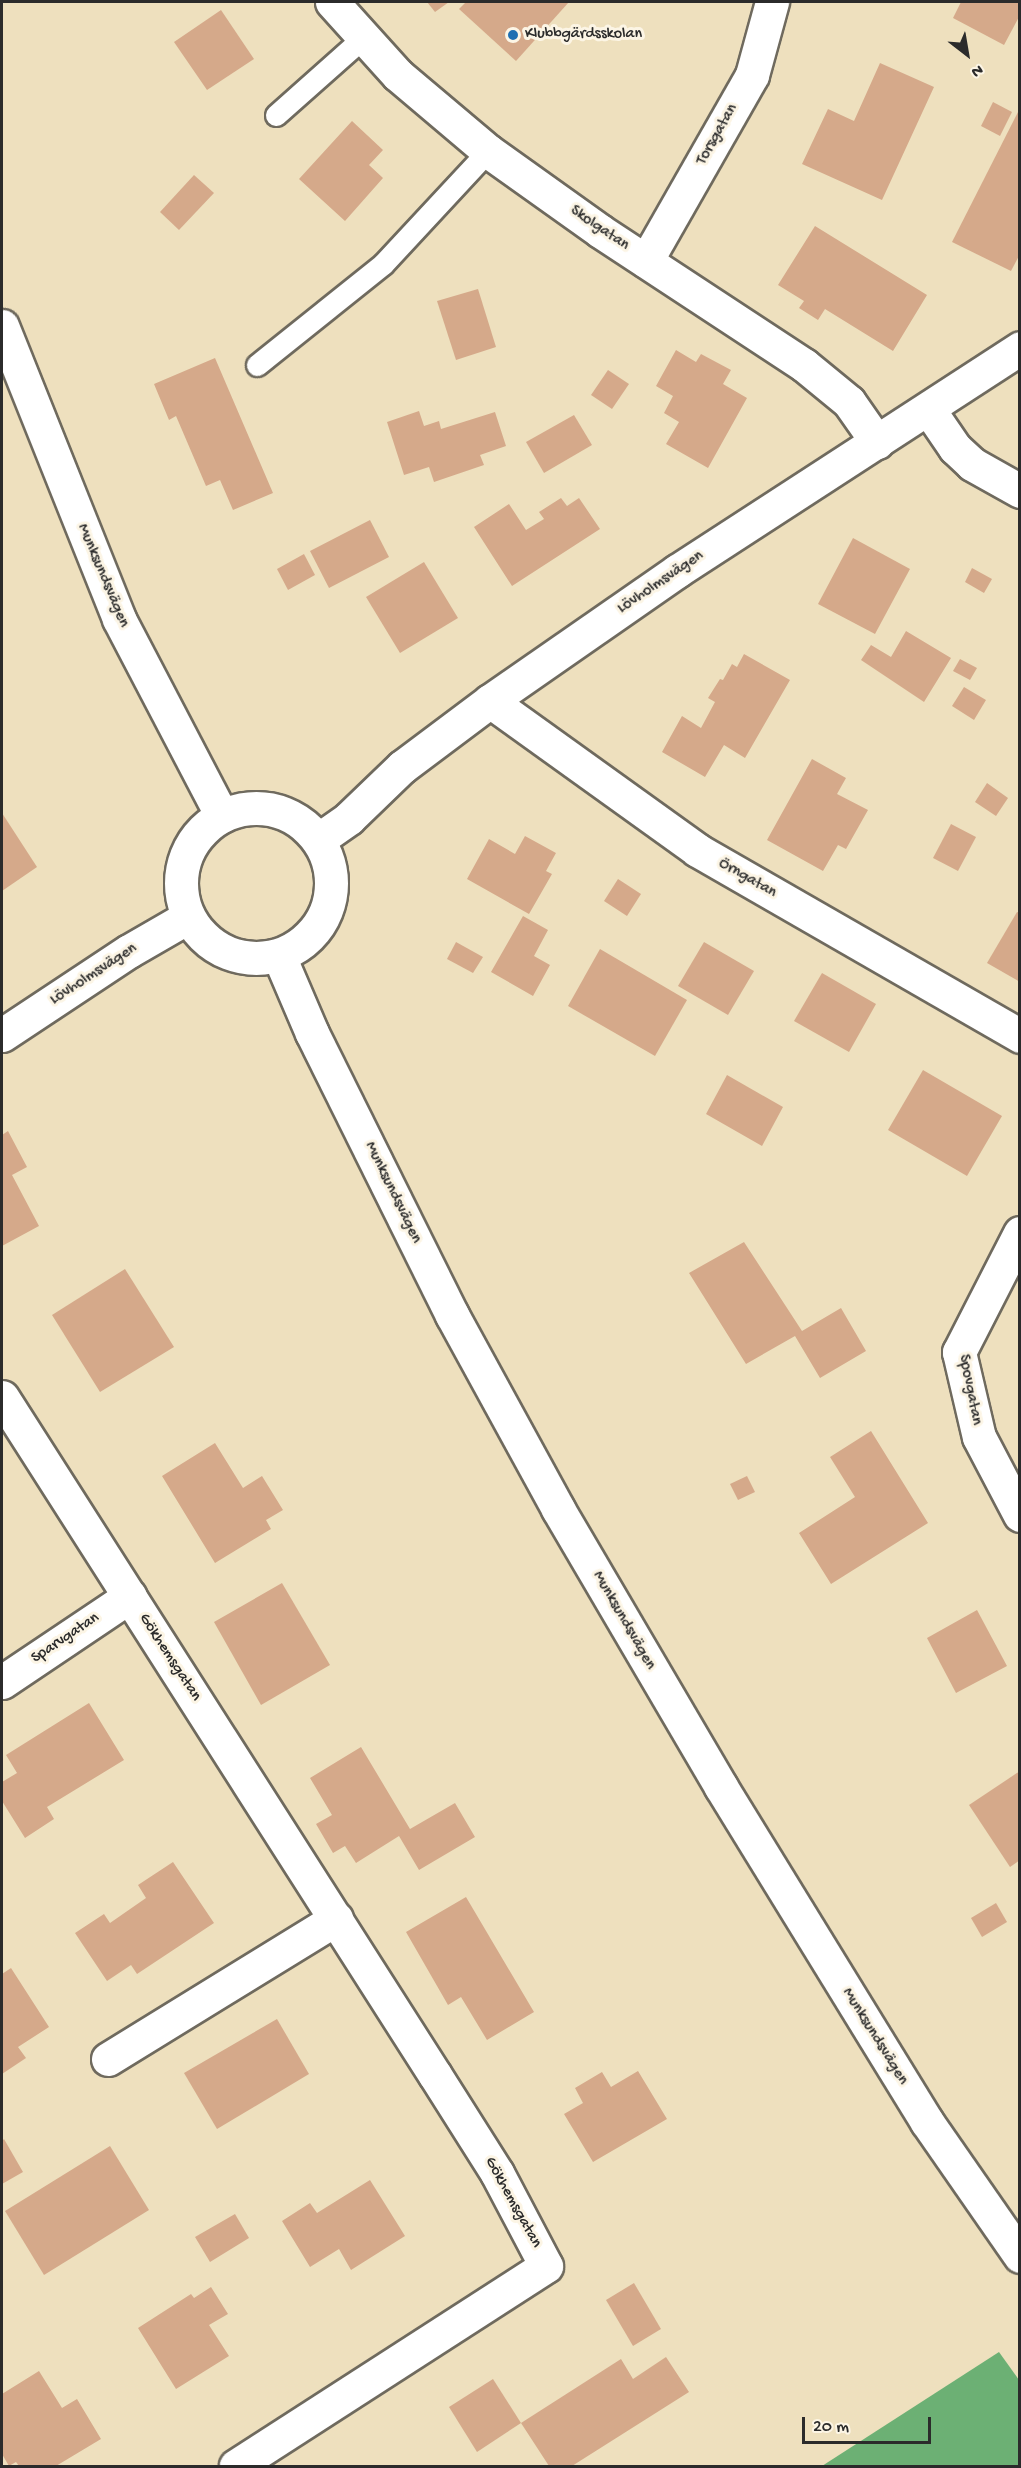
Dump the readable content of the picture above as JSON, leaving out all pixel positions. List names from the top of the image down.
{
  "streets": {
    "street": [
      "Torsgatan",
      "Skolgatan",
      "Munksundsvägen",
      "Lövholmsvägen",
      "Örngatan",
      "Spovgatan",
      "Sparvgatan",
      "Gökhemsgatan"
    ]
  },
  "crossings": [
    ["Torsgatan", "Skolgatan"],
    ["Skolgatan", "Lövholmsvägen"],
    ["Munksundsvägen", "Lövholmsvägen"],
    ["Lövholmsvägen", "Örngatan"],
    ["Sparvgatan", "Gökhemsgatan"]
  ],
  "places": ["Klubbgärdsskolan"],
  "scale_bar": "20 m",
  "north": "bottom right"
}
